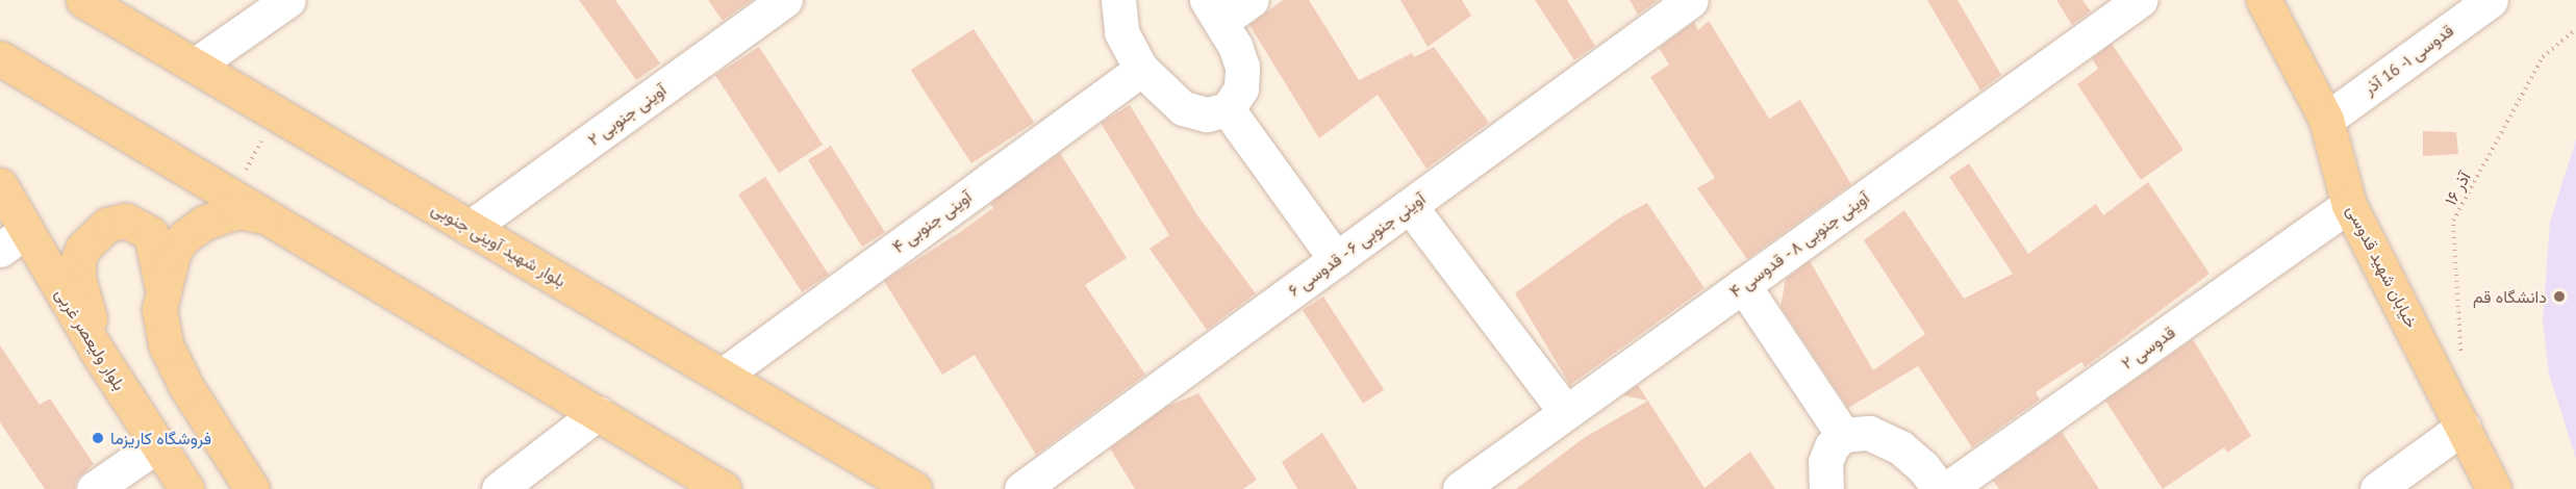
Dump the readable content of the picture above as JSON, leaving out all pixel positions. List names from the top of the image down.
{
  "streets": {
    "main road": ["بلوار شهید آوینی جنوبی", "خیابان شهید قدوسی", "بلوار ولیعصر غربی"],
    "street": [
      "قدوسی ۱- 16 آذر",
      "آوینی جنوبی ۲",
      "آوینی جنوبی ۴",
      "آوینی جنوبی ۶ - قدوسی ۶",
      "آوینی جنوبی ۸ - قدوسی ۴",
      "قدوسی ۲"
    ],
    "path": ["۱۶ آذر"]
  },
  "crossings": [
    ["قدوسی ۱- 16 آذر", "خیابان شهید قدوسی"],
    ["آوینی جنوبی ۲", "بلوار شهید آوینی جنوبی"],
    ["آوینی جنوبی ۴", "بلوار شهید آوینی جنوبی"],
    ["خیابان شهید قدوسی", "قدوسی ۲"]
  ],
  "places": ["دانشگاه قم", "فروشگاه کاریزما"]
}
